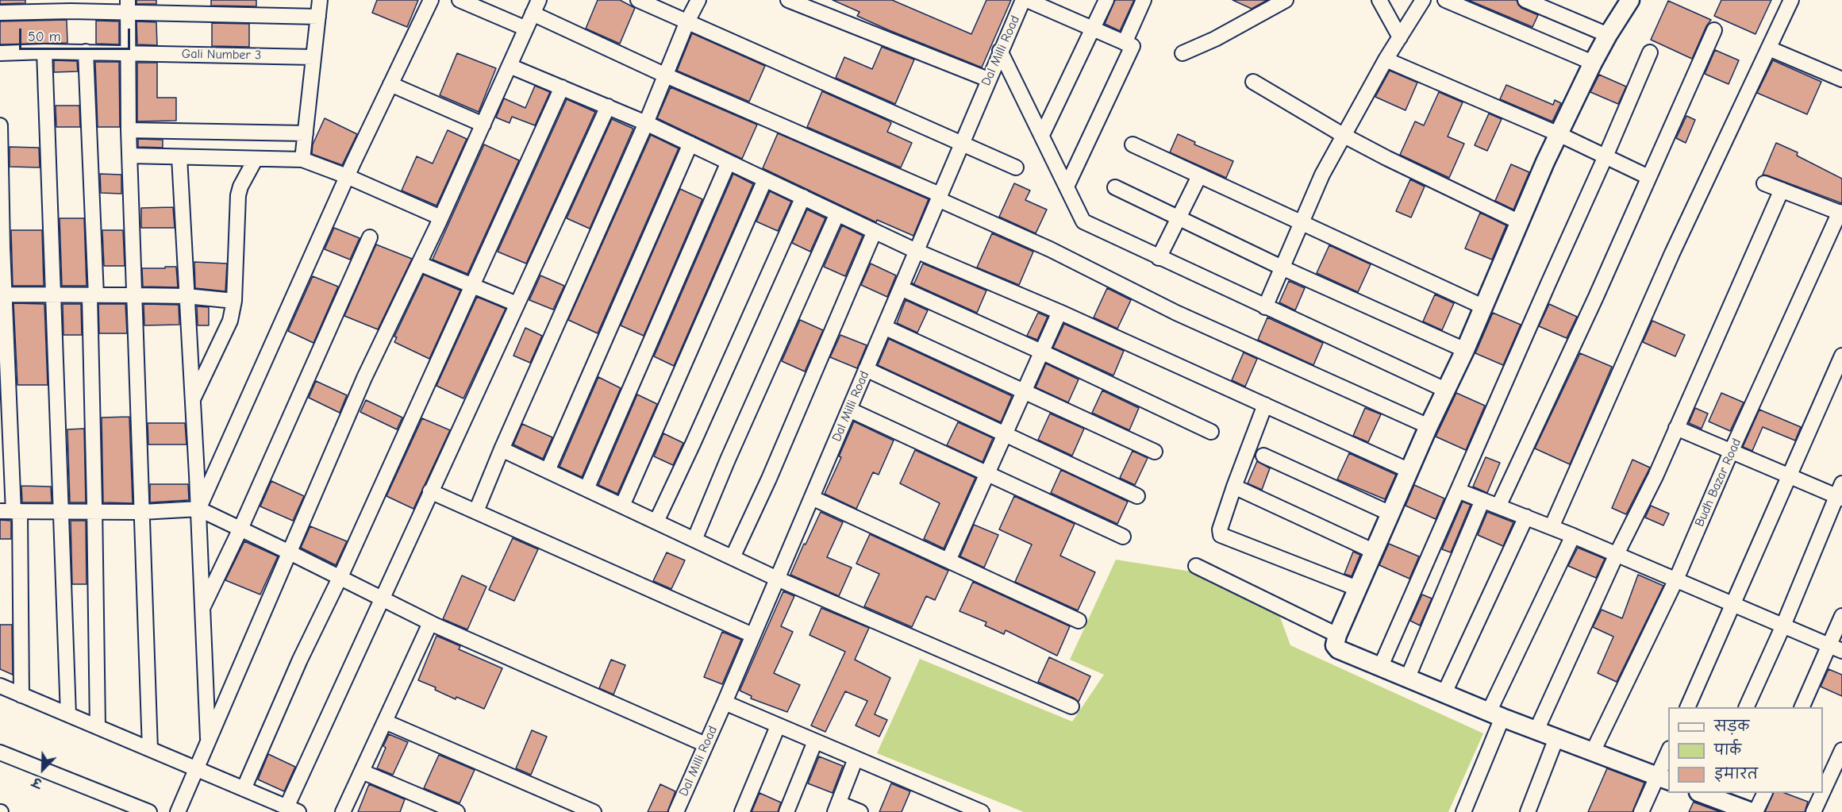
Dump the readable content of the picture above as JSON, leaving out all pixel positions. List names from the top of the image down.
{
  "streets": {
    "street": ["Dal Milli Road", "Gali Number 3", "Budh Bazar Road"]
  },
  "legend": ["सड़क", "पार्क", "इमारत"],
  "scale_bar": "50 m",
  "north": "bottom left"
}
